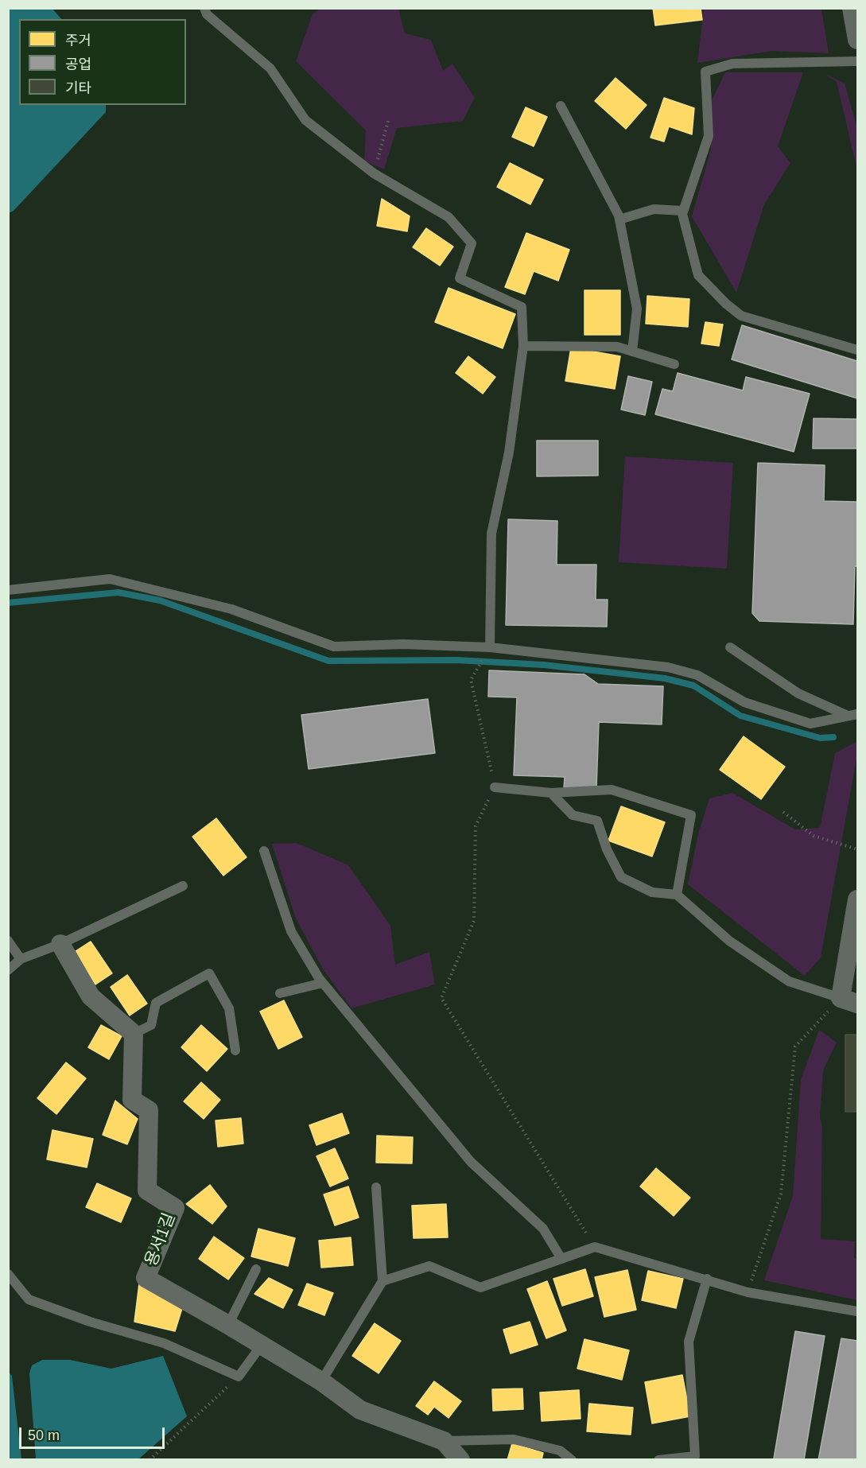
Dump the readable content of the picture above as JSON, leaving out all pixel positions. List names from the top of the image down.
{
  "streets": {
    "street": ["용서1길"]
  },
  "legend": ["주거", "공업", "기타"],
  "scale_bar": "50 m"
}
